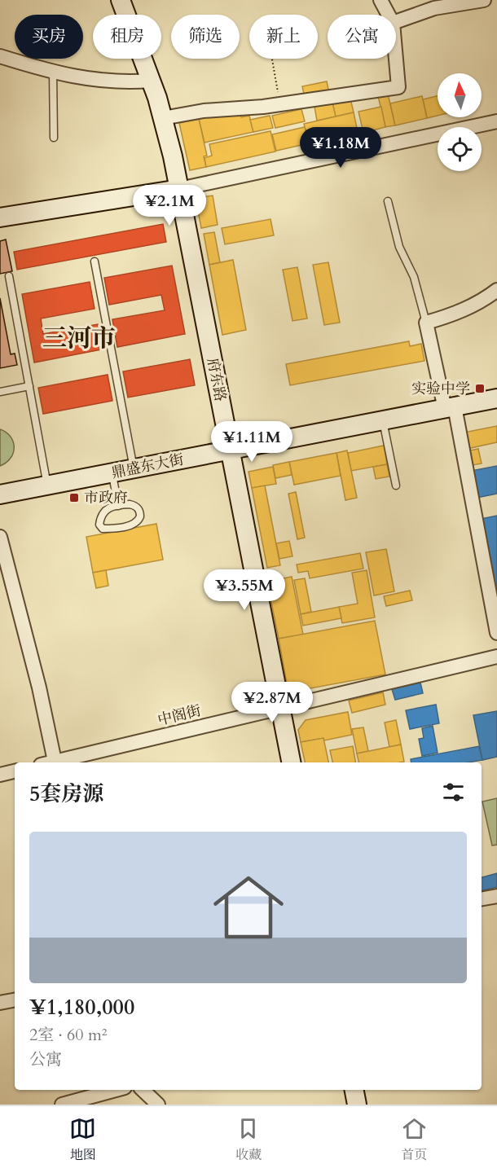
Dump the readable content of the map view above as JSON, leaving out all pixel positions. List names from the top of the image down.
{
  "streets": {
    "street": ["府东路", "鼎盛东大街", "中阁街"]
  },
  "crossings": [
    ["府东路", "鼎盛东大街"],
    ["府东路", "中阁街"]
  ],
  "districts": ["三河市"],
  "places": {
    "transit": ["实验中学", "市政府"]
  },
  "north": "top",
  "page": {
    "chip": [
      "买房",
      "租房",
      "筛选",
      "新上",
      "公寓"
    ],
    "price": [
      "¥1.18M",
      "¥2.1M",
      "¥1.11M",
      "¥3.55M",
      "¥2.87M"
    ],
    "heading": "5套房源",
    "list": [
      {
        "name": "¥1,180,000",
        "note": "2室 · 60 m² · 公寓"
      }
    ],
    "tabs": ["地图", "收藏", "首页"]
  }
}
